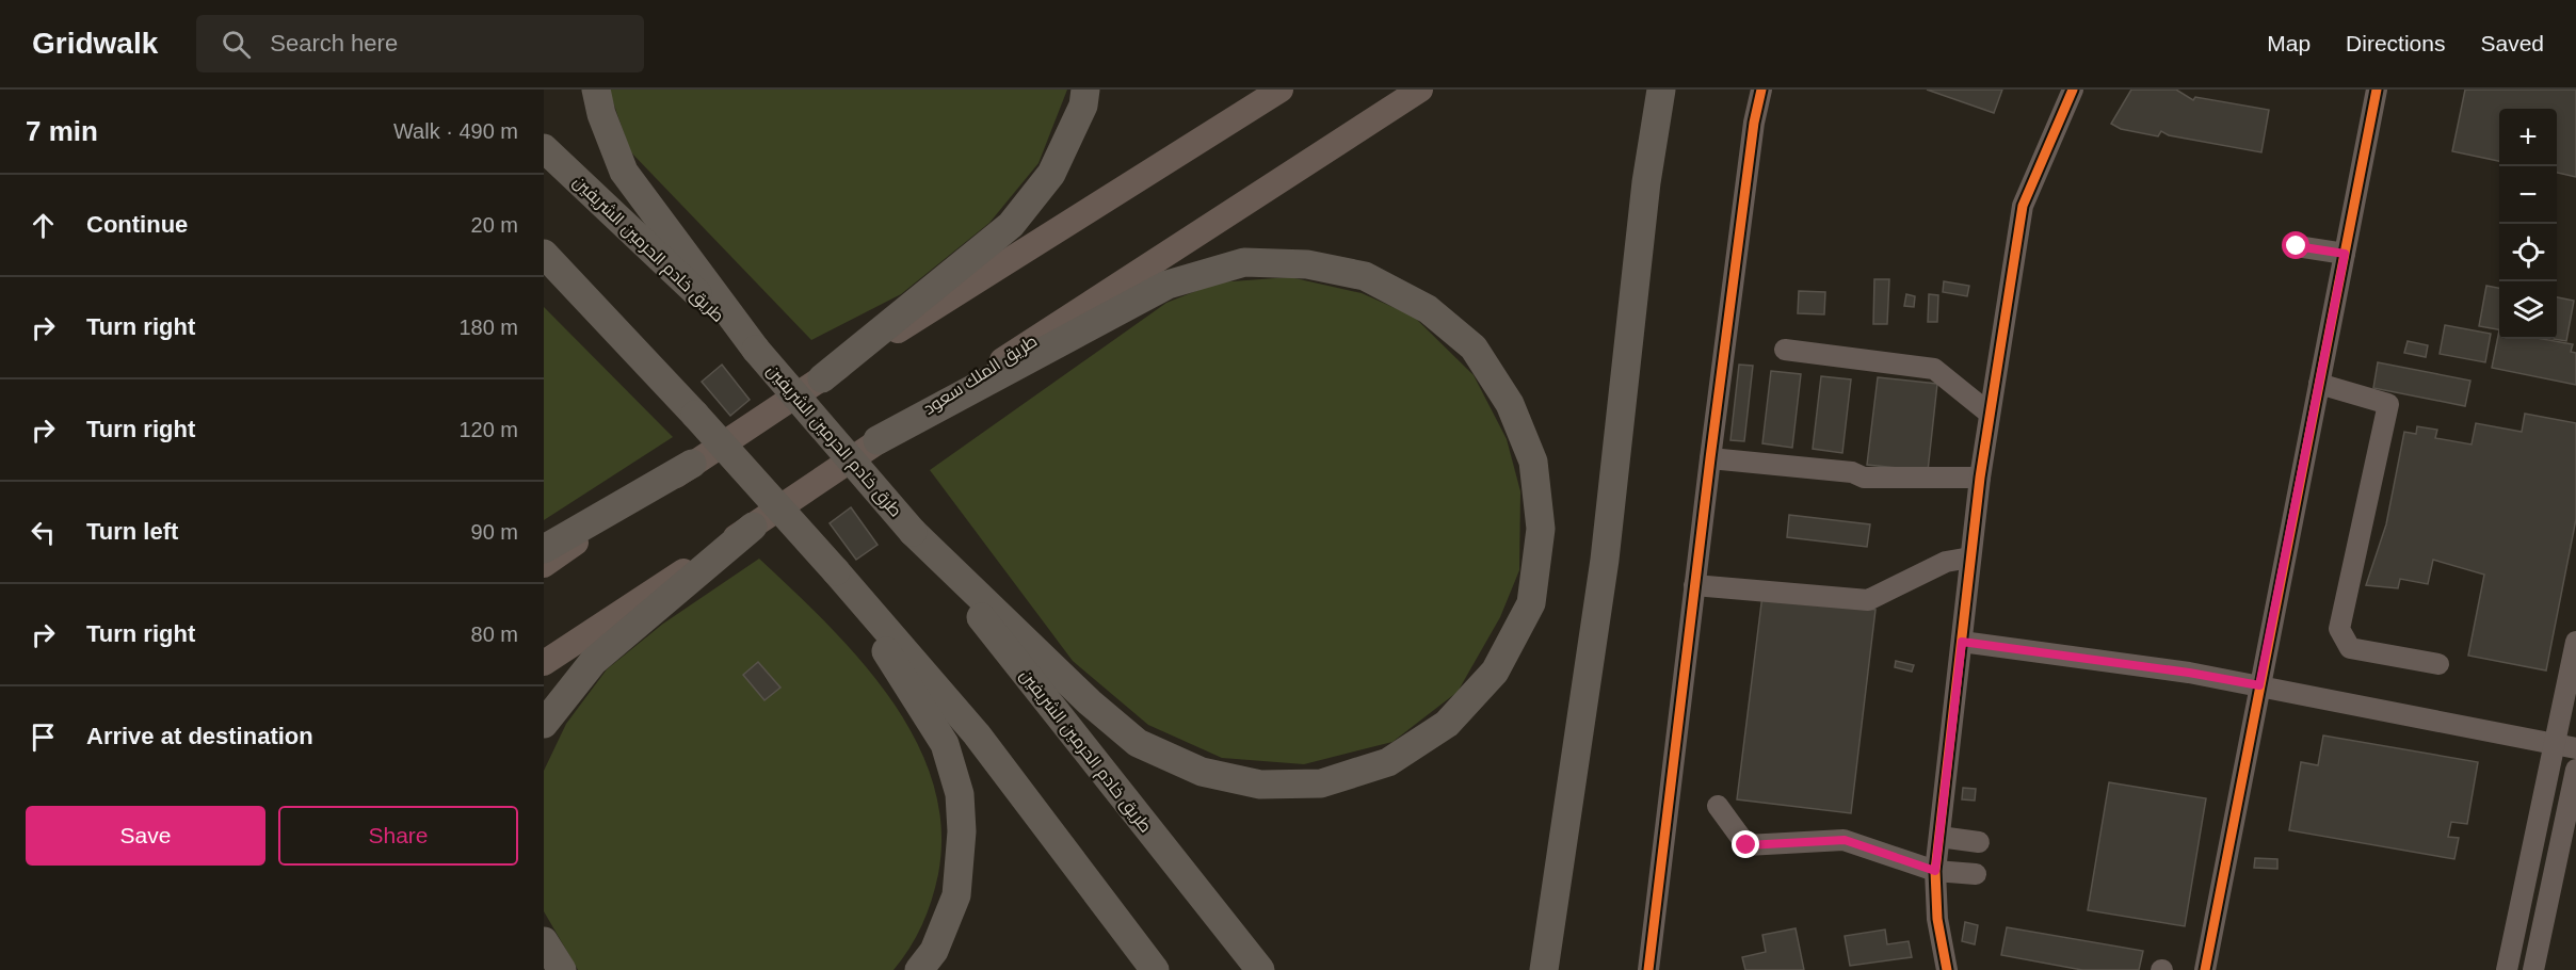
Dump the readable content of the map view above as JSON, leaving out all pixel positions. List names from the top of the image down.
{
  "streets": {
    "highway": ["طريق خادم الحرمين الشريفين", "طرق خادم الحرمين الشريفين"],
    "main road": ["طريق الملك سعود"]
  },
  "crossings": [
    ["طريق خادم الحرمين الشريفين", "طرق خادم الحرمين الشريفين"]
  ],
  "page": {
    "header": "Gridwalk",
    "search": "Search here",
    "nav": ["Map", "Directions", "Saved"],
    "heading": ["7 min", "Walk · 490 m"],
    "map_buttons": ["+", "−"],
    "list": [
      ["Continue", "20 m"],
      ["Turn right", "180 m"],
      ["Turn right", "120 m"],
      ["Turn left", "90 m"],
      ["Turn right", "80 m"],
      "Arrive at destination"
    ],
    "buttons": ["Save", "Share"]
  }
}
